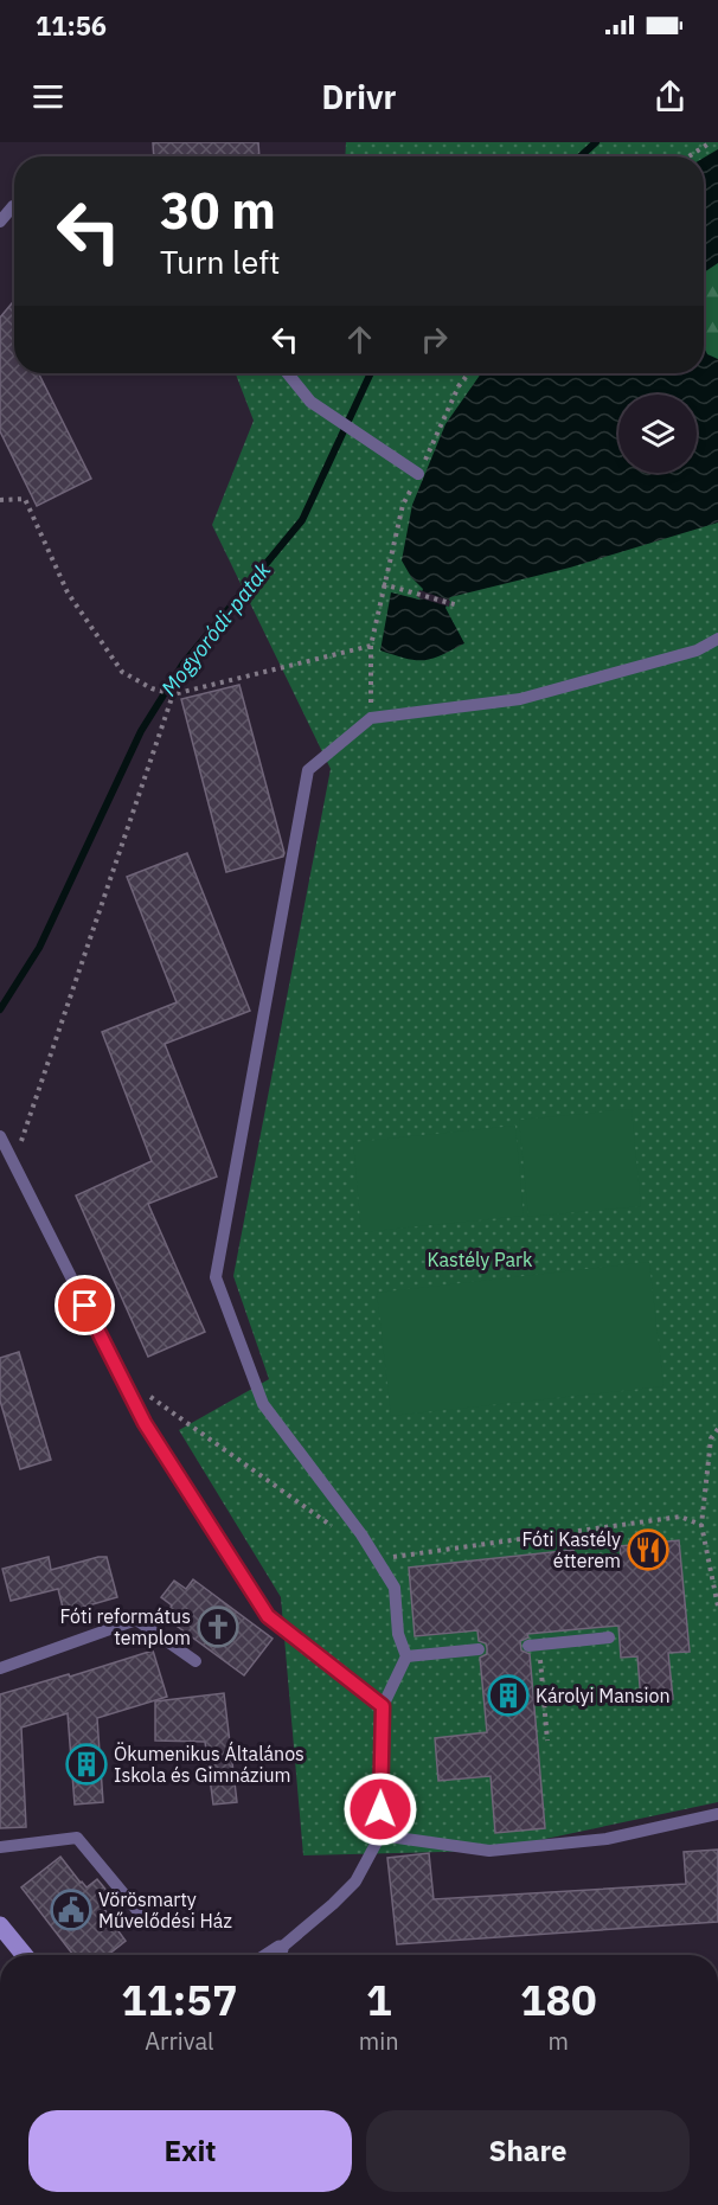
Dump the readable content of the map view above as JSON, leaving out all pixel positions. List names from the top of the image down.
{
  "water": ["Mogyoródi-patak"],
  "parks": ["Kastély Park"],
  "places": {
    "restaurant": ["Fóti Kastély étterem"],
    "church": ["Fóti református templom"],
    "building": ["Károlyi Mansion", "Ökumenikus Általános Iskola és Gimnázium"],
    "public building": ["Vörösmarty Művelődési Ház"]
  },
  "page": {
    "status": "11:56",
    "header": "Drivr",
    "turn": ["30 m", "Turn left"],
    "eta": [
      "11:57",
      "Arrival",
      "1",
      "min",
      "180",
      "m"
    ],
    "buttons": ["Exit", "Share"]
  }
}
